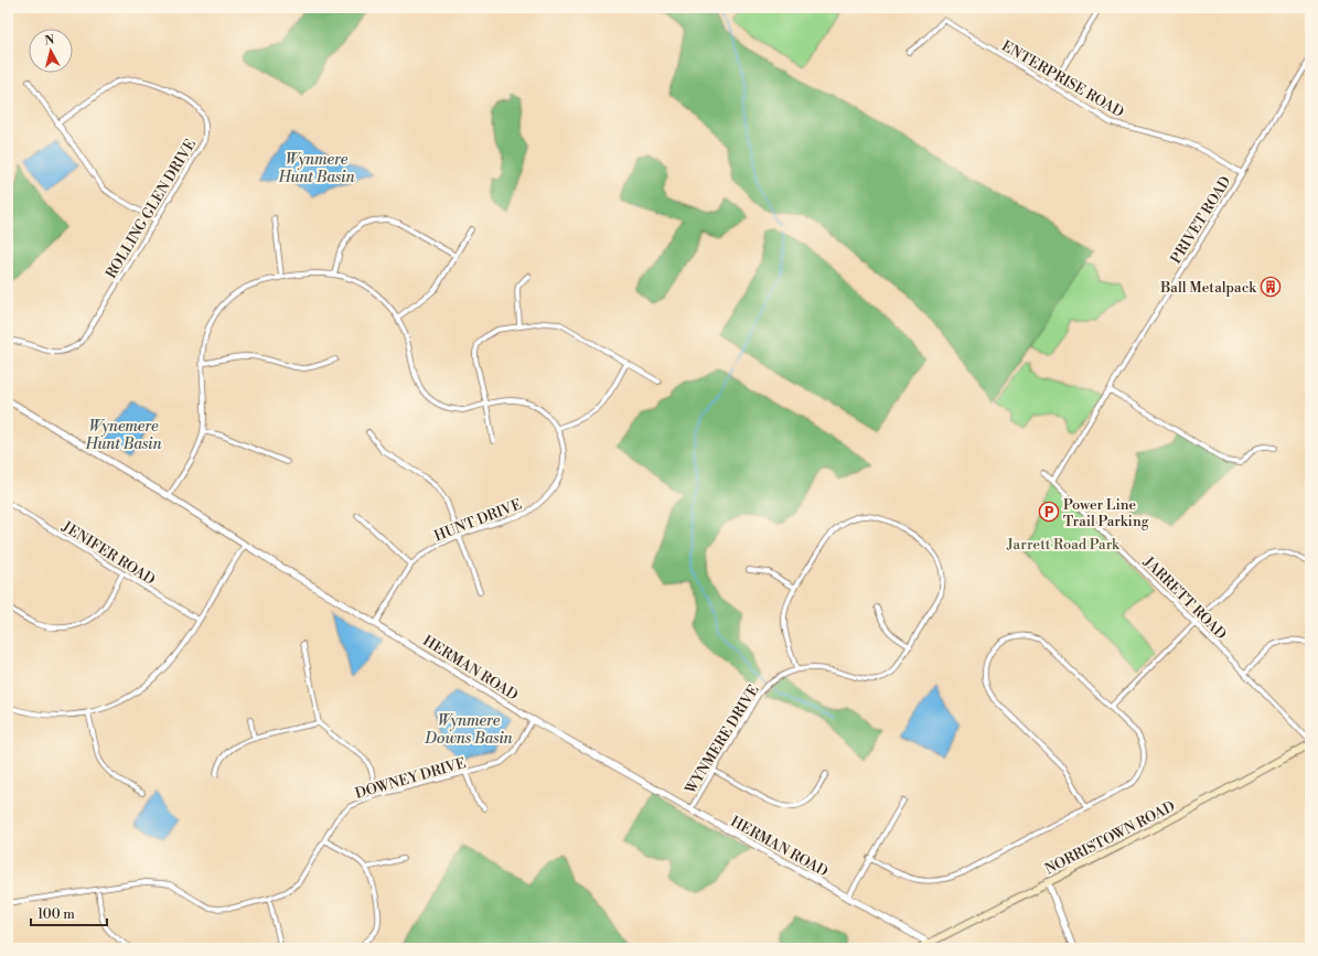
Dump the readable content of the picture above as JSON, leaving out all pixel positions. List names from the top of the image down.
{
  "streets": {
    "main road": ["NORRISTOWN ROAD"],
    "street": [
      "ENTERPRISE ROAD",
      "ROLLING GLEN DRIVE",
      "PRIVET ROAD",
      "HUNT DRIVE",
      "JENIFER ROAD",
      "JARRETT ROAD",
      "HERMAN ROAD",
      "WYNMERE DRIVE",
      "DOWNEY DRIVE"
    ]
  },
  "crossings": [
    ["ENTERPRISE ROAD", "PRIVET ROAD"],
    ["PRIVET ROAD", "JARRETT ROAD"],
    ["HUNT DRIVE", "HERMAN ROAD"],
    ["HERMAN ROAD", "WYNMERE DRIVE"],
    ["HERMAN ROAD", "DOWNEY DRIVE"],
    ["HERMAN ROAD", "NORRISTOWN ROAD"]
  ],
  "water": ["Wynmere Hunt Basin", "Wynemere Hunt Basin", "Wynmere Downs Basin"],
  "parks": ["Jarrett Road Park"],
  "places": {
    "building": ["Ball Metalpack"],
    "parking": ["Power Line Trail Parking"]
  },
  "scale_bar": "100 m",
  "north": "top"
}
